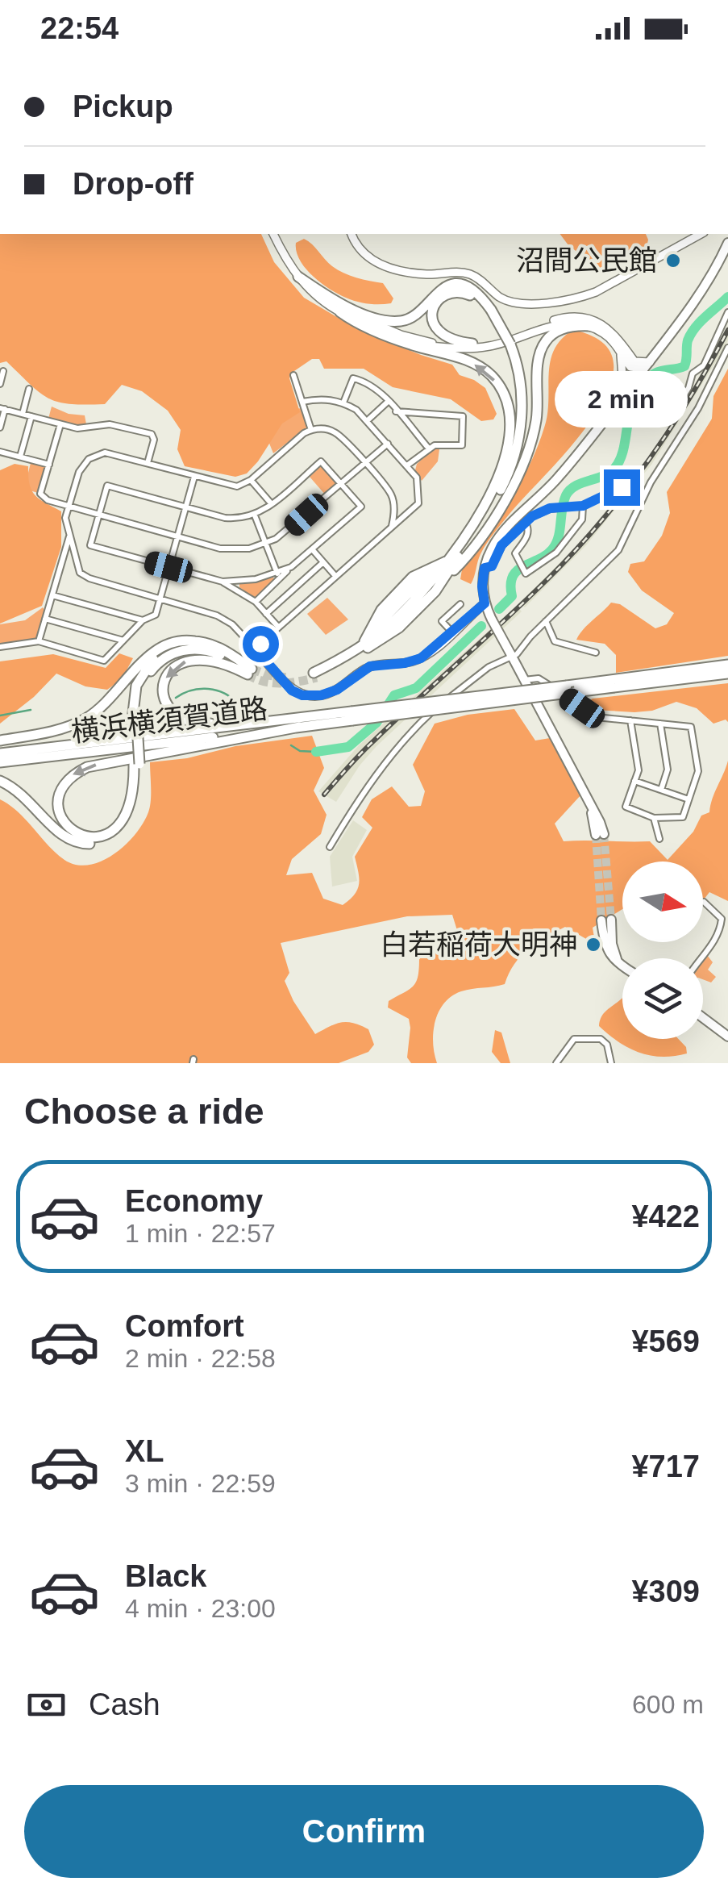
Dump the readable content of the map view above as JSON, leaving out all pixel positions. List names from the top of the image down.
{
  "streets": {
    "highway": ["横浜横須賀道路"]
  },
  "places": ["沼間公民館", "白若稲荷大明神"],
  "north": "right",
  "page": {
    "status": "22:54",
    "banner": ["Pickup", "Drop-off"],
    "bubble": "2 min",
    "heading": "Choose a ride",
    "list": [
      {
        "name": "Economy",
        "note": "1 min · 22:57",
        "value": "¥422"
      },
      {
        "name": "Comfort",
        "note": "2 min · 22:58",
        "value": "¥569"
      },
      {
        "name": "XL",
        "note": "3 min · 22:59",
        "value": "¥717"
      },
      {
        "name": "Black",
        "note": "4 min · 23:00",
        "value": "¥309"
      }
    ],
    "pay": ["Cash", "600 m"],
    "buttons": "Confirm"
  }
}
